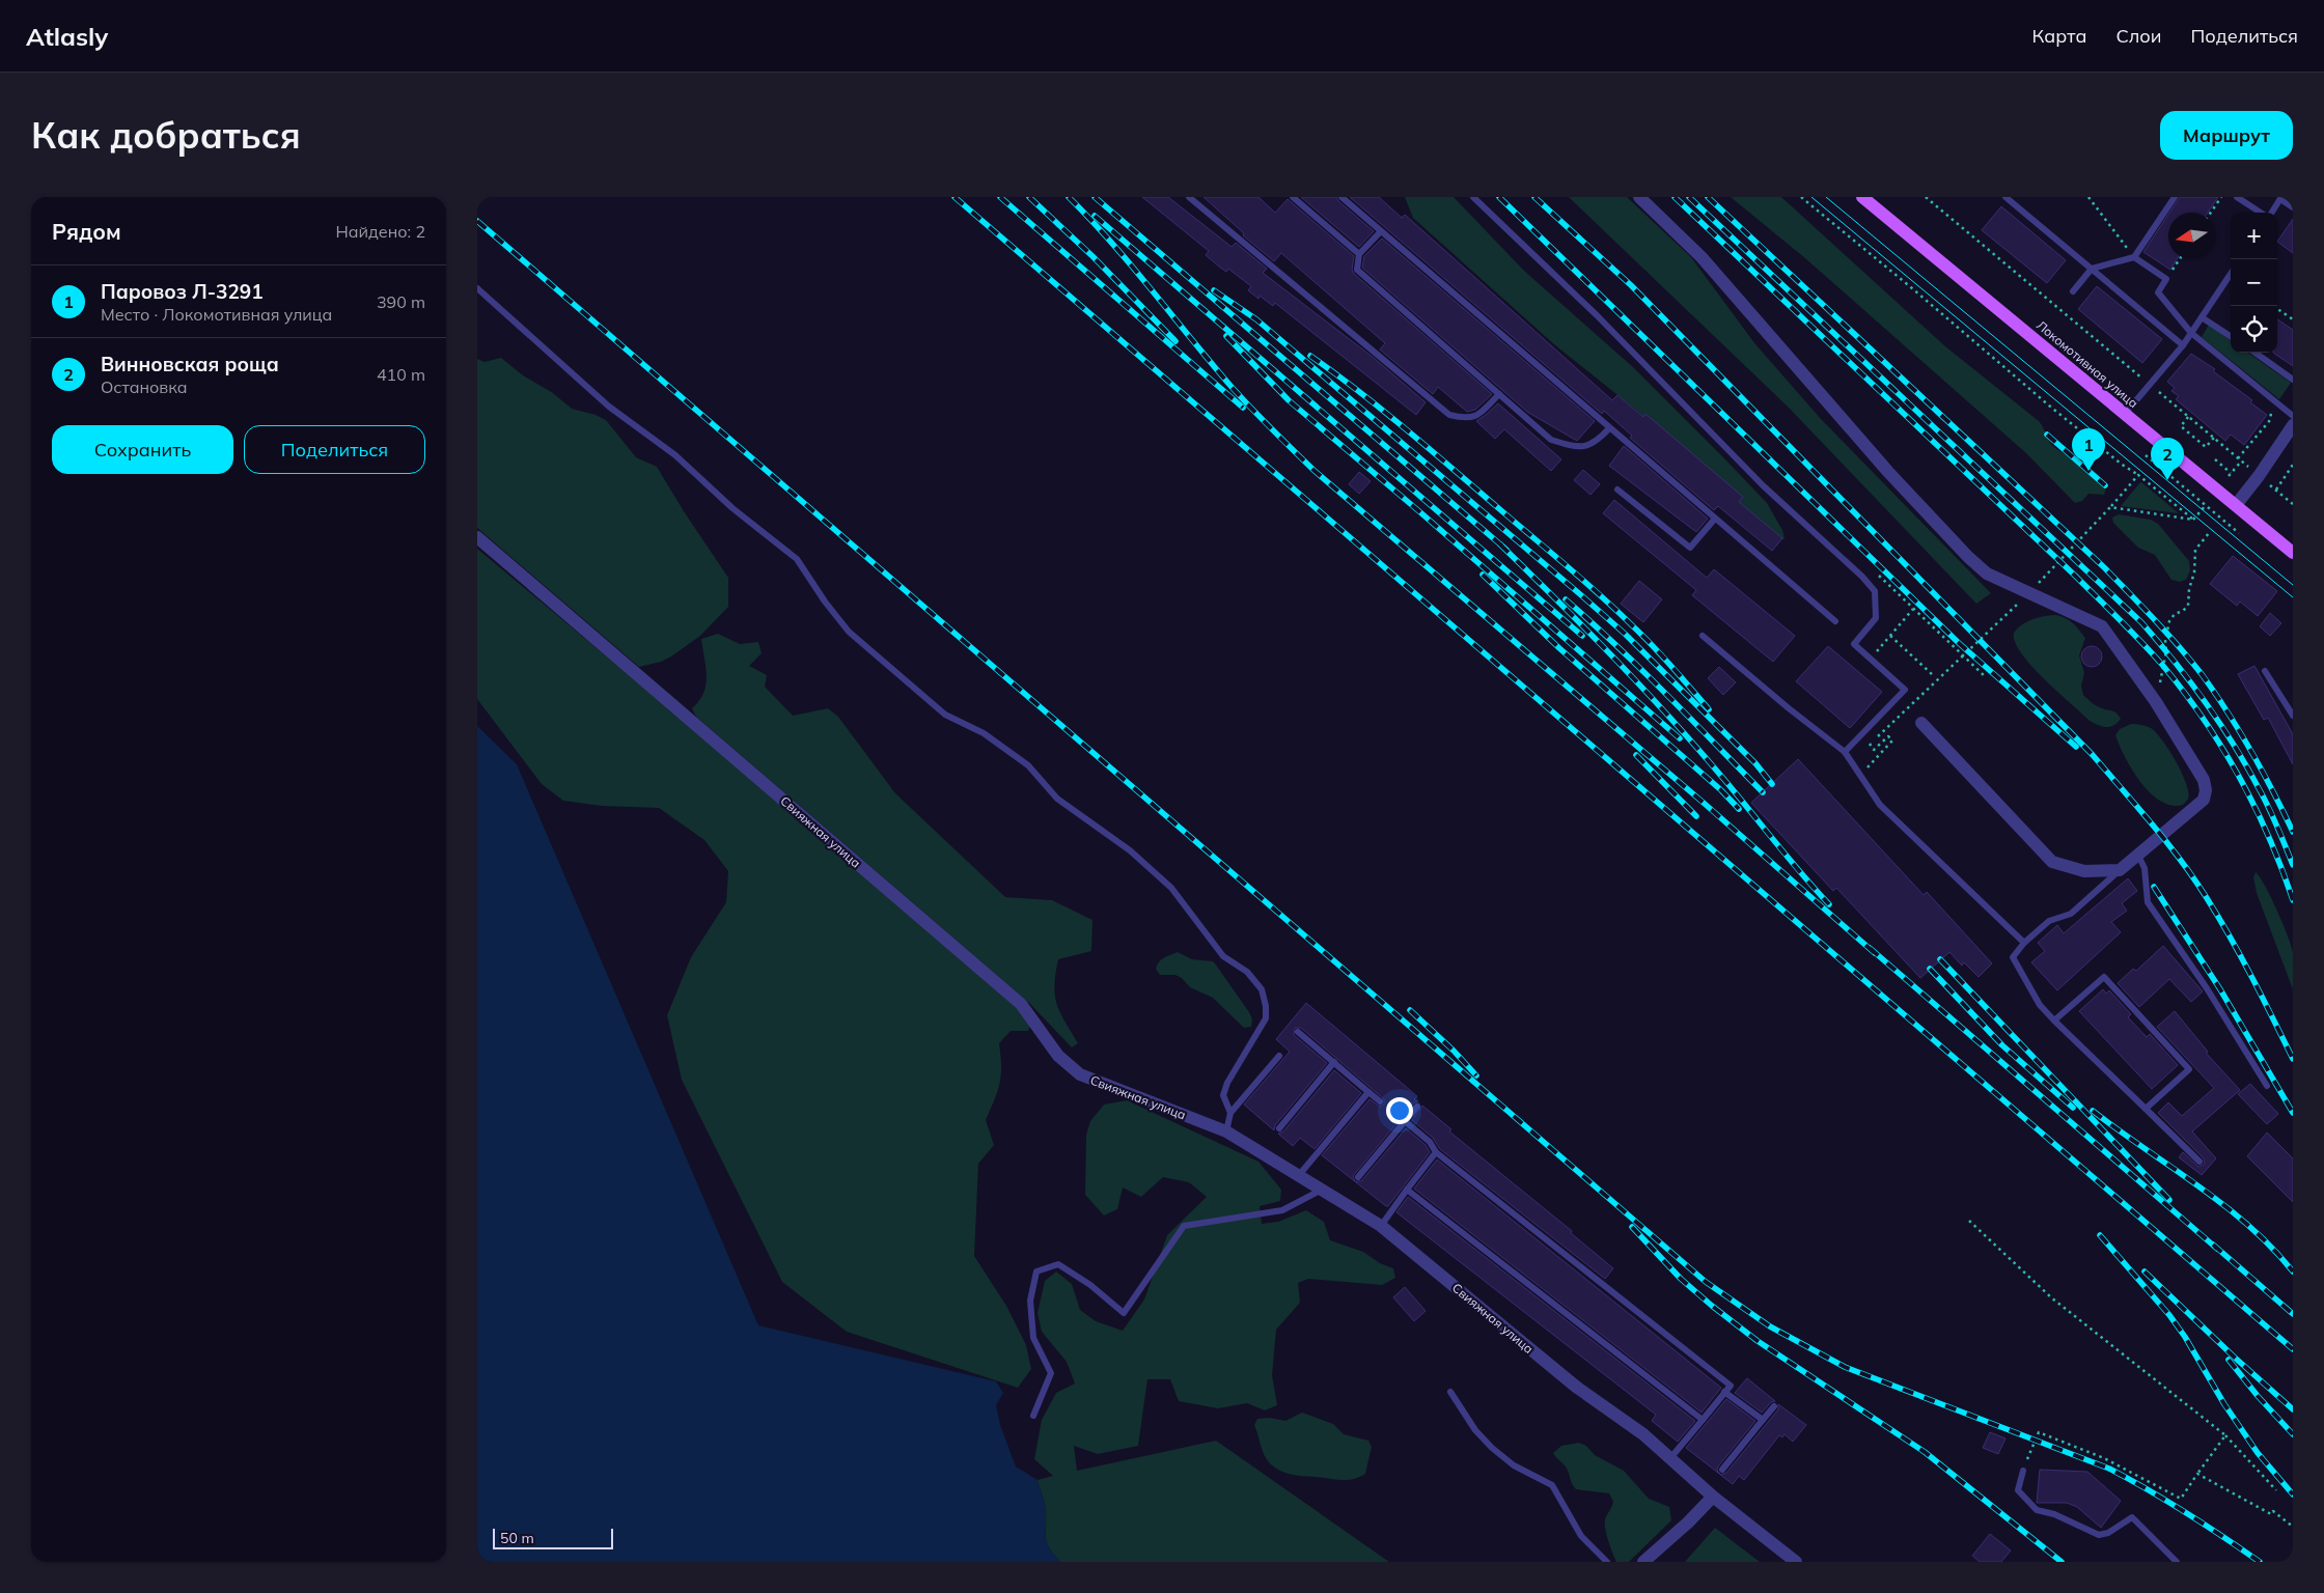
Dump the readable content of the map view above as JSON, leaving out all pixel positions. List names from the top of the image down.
{
  "streets": {
    "main road": ["Локомотивная улица"],
    "street": ["Свияжная улица"]
  },
  "scale_bar": "50 m",
  "north": "left",
  "page": {
    "header": "Atlasly",
    "nav": ["Карта", "Слои", "Поделиться"],
    "buttons": [
      "Маршрут",
      ["Сохранить", "Поделиться"]
    ],
    "title": "Как добраться",
    "heading": ["Рядом", "Найдено: 2"],
    "map_buttons": ["+", "−"],
    "list": [
      {
        "mark": "1",
        "name": "Паровоз Л-3291",
        "note": "Место · Локомотивная улица",
        "value": "390 m"
      },
      {
        "mark": "2",
        "name": "Винновская роща",
        "note": "Остановка",
        "value": "410 m"
      }
    ],
    "pins": ["1", "2"],
    "scale": "50 m"
  }
}
